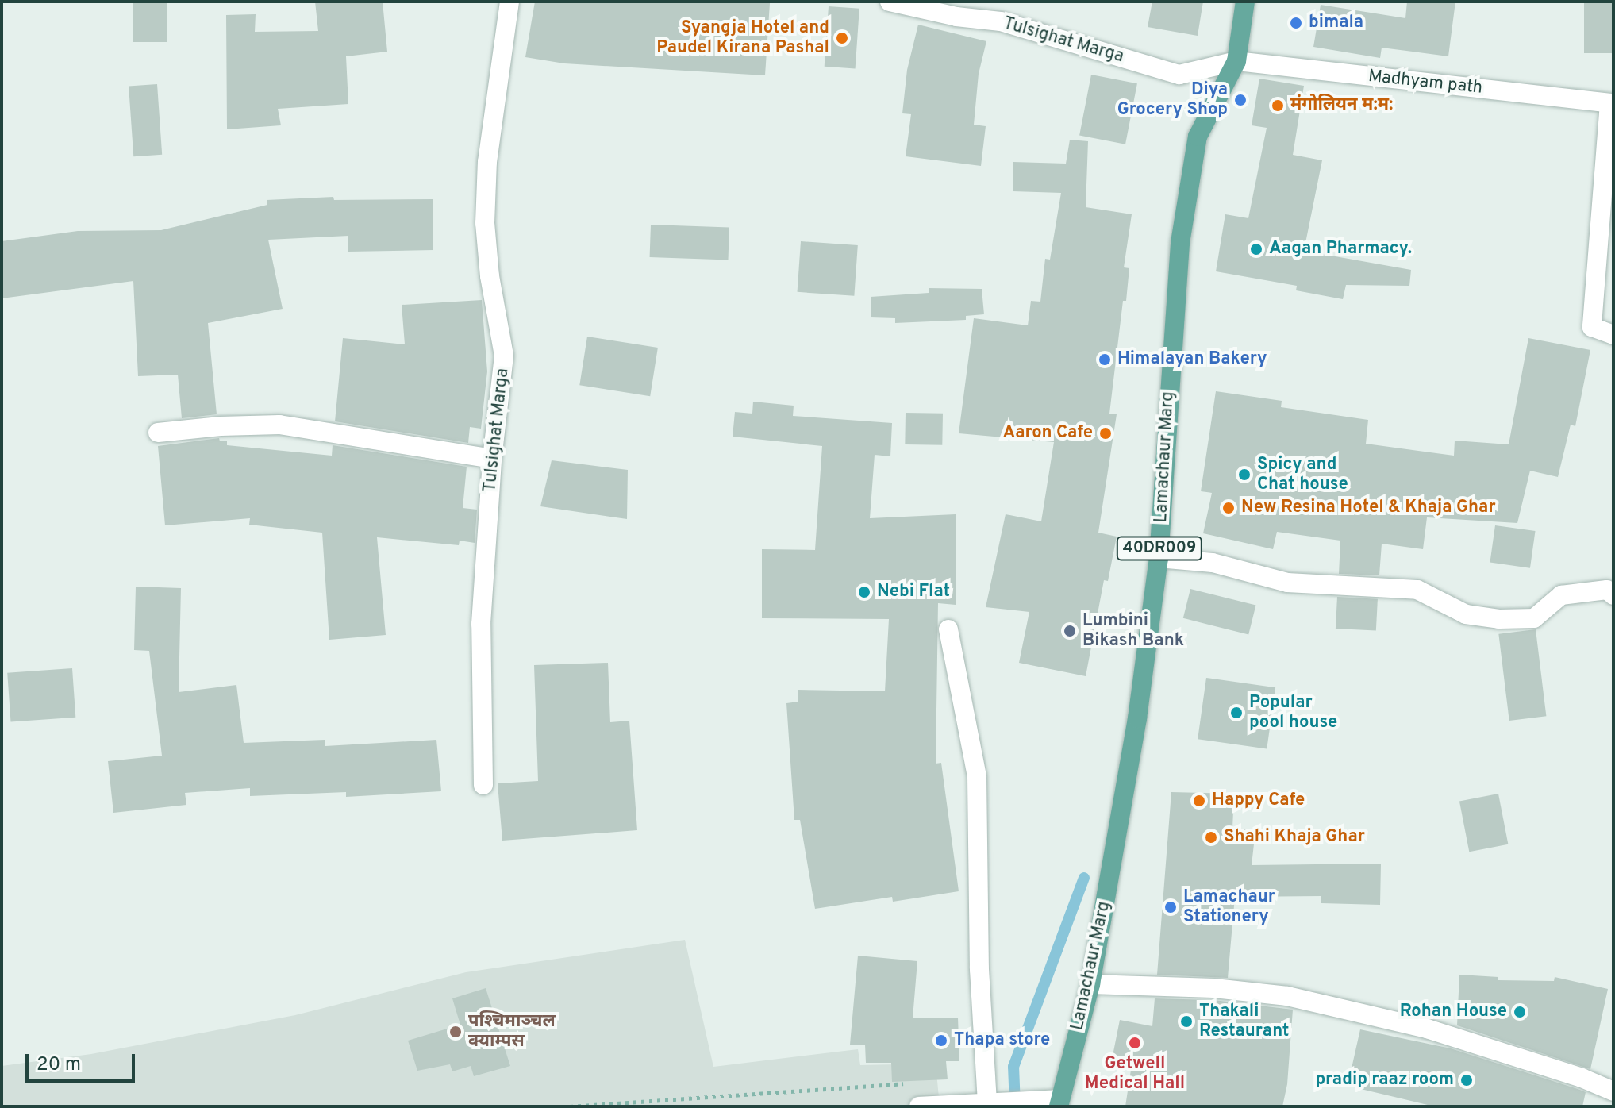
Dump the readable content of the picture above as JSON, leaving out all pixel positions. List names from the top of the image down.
{
  "streets": {
    "main road": ["Lamachaur Marg", "40DR009"],
    "street": ["Tulsighat Marga", "Madhyam path"]
  },
  "crossings": [
    ["Tulsighat Marga", "Madhyam path"],
    ["Tulsighat Marga", "Lamachaur Marg"],
    ["Madhyam path", "Lamachaur Marg"]
  ],
  "places": [
    "bimala",
    "Syangja Hotel and Paudel Kirana Pashal",
    "Diya Grocery Shop",
    "मंगोलियन म:म:",
    "Aagan Pharmacy.",
    "Himalayan Bakery",
    "Aaron Cafe",
    "Spicy and Chat house",
    "New Resina Hotel & Khaja Ghar",
    "Nebi Flat",
    "Lumbini Bikash Bank",
    "Popular pool house",
    "Happy Cafe",
    "Shahi Khaja Ghar",
    "Lamachaur Stationery",
    "Rohan House",
    "Thakali Restaurant",
    "पश्‍चिमाञ्‍चल क्याम्पस",
    "Thapa store",
    "Getwell Medical Hall",
    "pradip raaz room"
  ],
  "scale_bar": "20 m"
}
